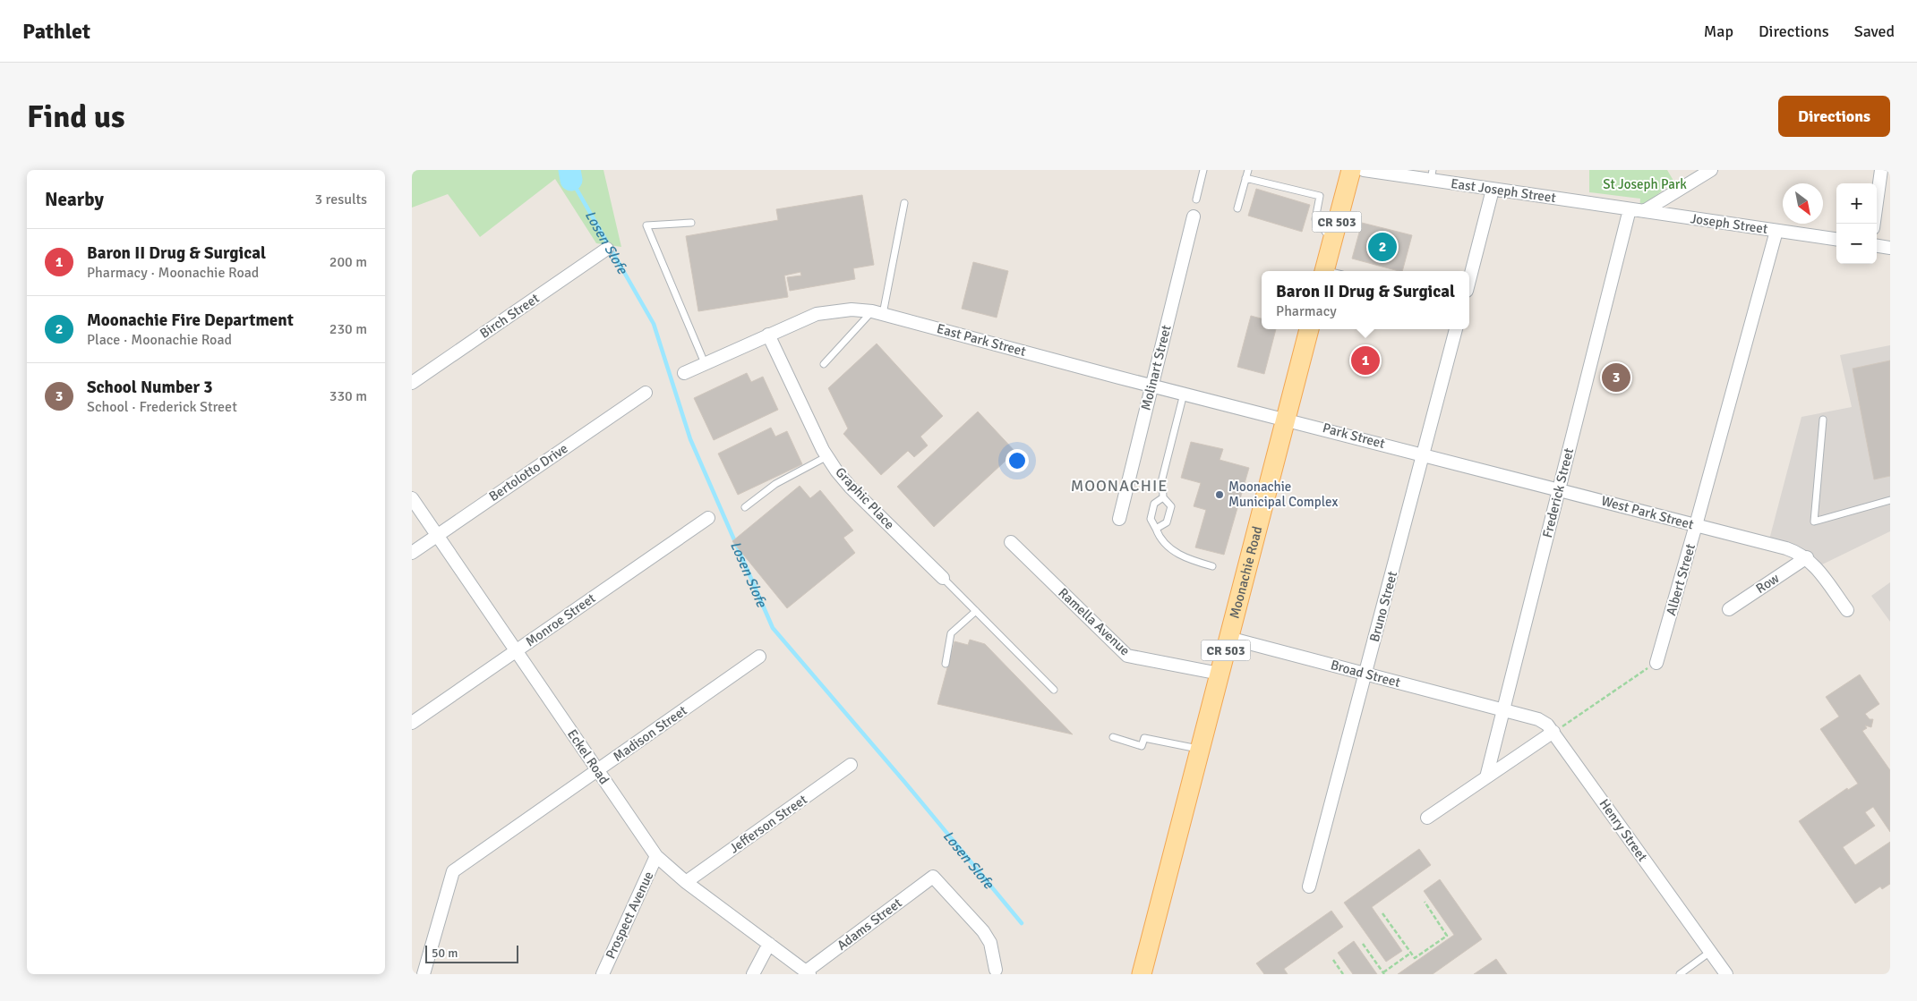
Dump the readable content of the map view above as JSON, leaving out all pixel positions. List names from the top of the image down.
{
  "streets": {
    "main road": ["CR 503", "Moonachie Road"],
    "street": [
      "East Joseph Street",
      "Joseph Street",
      "Birch Street",
      "East Park Street",
      "Molinart Street",
      "Park Street",
      "Bertolotto Drive",
      "Frederick Street",
      "Graphic Place",
      "West Park Street",
      "Albert Street",
      "Row",
      "Bruno Street",
      "Monroe Street",
      "Ramella Avenue",
      "Broad Street",
      "Madison Street",
      "Eckel Road",
      "Jefferson Street",
      "Henry Street",
      "Prospect Avenue",
      "Adams Street"
    ]
  },
  "crossings": [
    ["East Joseph Street", "Joseph Street"],
    ["East Joseph Street", "Frederick Street"],
    ["Joseph Street", "Albert Street"],
    ["East Park Street", "Molinart Street"],
    ["East Park Street", "Park Street"],
    ["East Park Street", "Graphic Place"],
    ["East Park Street", "Moonachie Road"],
    ["Park Street", "West Park Street"],
    ["Park Street", "Moonachie Road"],
    ["Park Street", "Bruno Street"],
    ["Bertolotto Drive", "Eckel Road"],
    ["Frederick Street", "West Park Street"],
    ["Frederick Street", "Broad Street"],
    ["Frederick Street", "Henry Street"],
    ["West Park Street", "Albert Street"],
    ["West Park Street", "Row"],
    ["West Park Street", "Bruno Street"],
    ["Moonachie Road", "Ramella Avenue"],
    ["Moonachie Road", "Broad Street"],
    ["Bruno Street", "Broad Street"],
    ["Monroe Street", "Eckel Road"],
    ["Broad Street", "Henry Street"],
    ["Madison Street", "Eckel Road"],
    ["Eckel Road", "Jefferson Street"],
    ["Eckel Road", "Prospect Avenue"],
    ["Eckel Road", "Adams Street"]
  ],
  "districts": ["MOONACHIE"],
  "water": ["Losen Slofe"],
  "parks": ["St Joseph Park"],
  "places": ["Moonachie Municipal Complex"],
  "scale_bar": "50 m",
  "north": "bottom right",
  "page": {
    "header": "Pathlet",
    "nav": ["Map", "Directions", "Saved"],
    "buttons": "Directions",
    "title": "Find us",
    "heading": ["Nearby", "3 results"],
    "map_buttons": ["+", "−"],
    "list": [
      {
        "mark": "1",
        "name": "Baron II Drug & Surgical",
        "note": "Pharmacy · Moonachie Road",
        "value": "200 m"
      },
      {
        "mark": "2",
        "name": "Moonachie Fire Department",
        "note": "Place · Moonachie Road",
        "value": "230 m"
      },
      {
        "mark": "3",
        "name": "School Number 3",
        "note": "School · Frederick Street",
        "value": "330 m"
      }
    ],
    "pins": ["2", "1", "3"],
    "popup": ["Baron II Drug & Surgical", "Pharmacy"],
    "scale": "50 m"
  }
}
